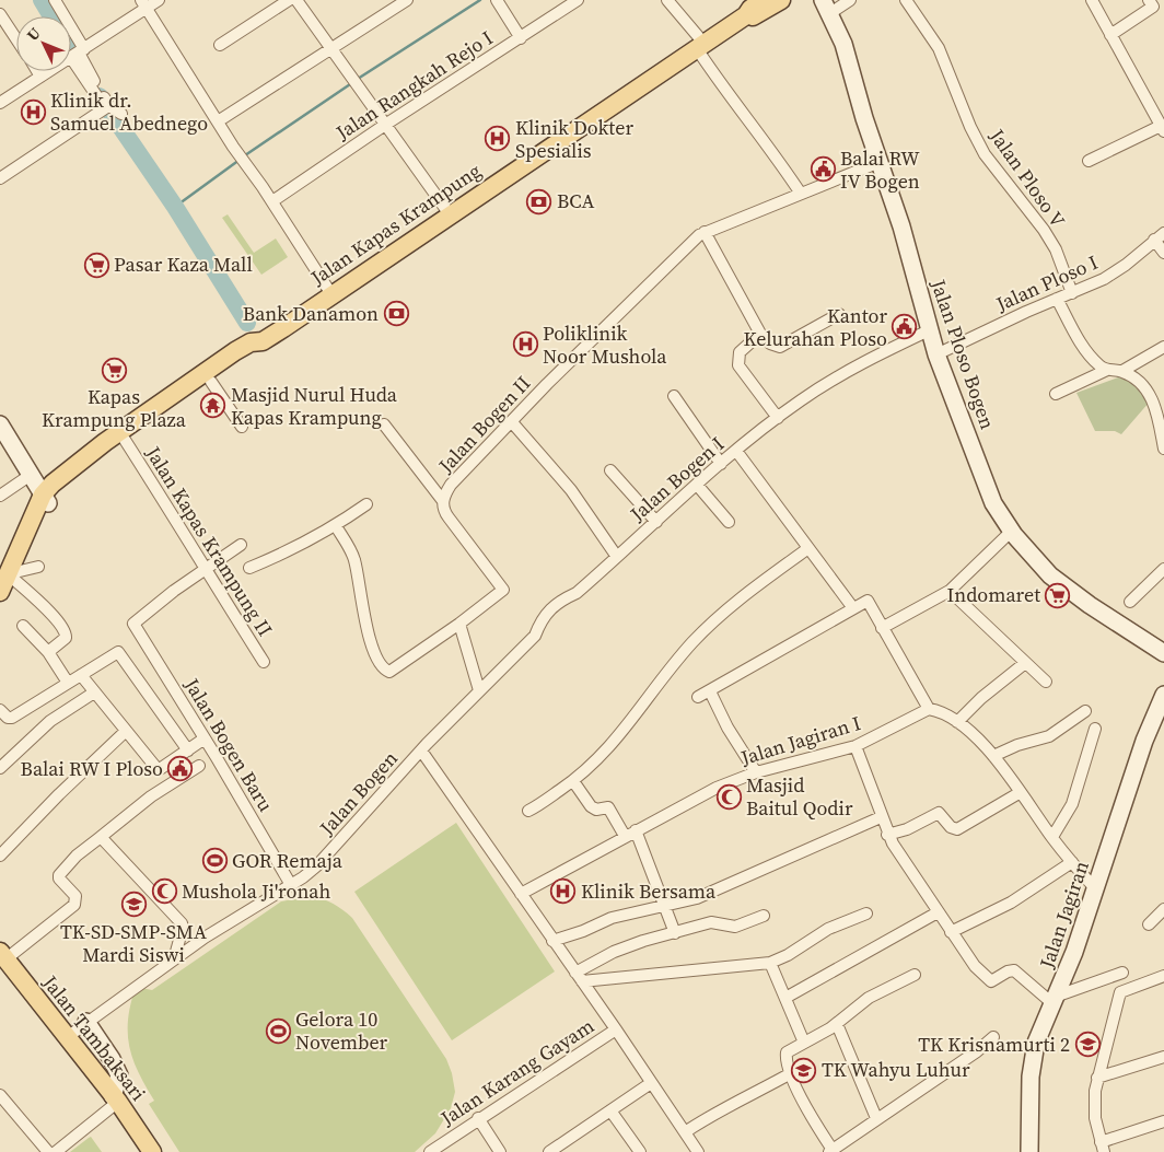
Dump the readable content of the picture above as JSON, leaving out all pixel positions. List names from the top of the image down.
{
  "streets": {
    "main road": ["Jalan Kapas Krampung", "Jalan Tambaksari"],
    "street": [
      "Jalan Rangkah Rejo I",
      "Jalan Ploso V",
      "Jalan Ploso I",
      "Jalan Ploso Bogen",
      "Jalan Bogen II",
      "Jalan Bogen I",
      "Jalan Kapas Krampung II",
      "Jalan Jagiran I",
      "Jalan Bogen Baru",
      "Jalan Bogen",
      "Jalan Jagiran",
      "Jalan Karang Gayam"
    ]
  },
  "crossings": [
    ["Jalan Ploso V", "Jalan Ploso I"],
    ["Jalan Kapas Krampung", "Jalan Kapas Krampung II"],
    ["Jalan Ploso I", "Jalan Ploso Bogen"],
    ["Jalan Ploso Bogen", "Jalan Bogen II"],
    ["Jalan Ploso Bogen", "Jalan Bogen I"],
    ["Jalan Bogen I", "Jalan Bogen"],
    ["Jalan Kapas Krampung II", "Jalan Bogen Baru"],
    ["Jalan Jagiran I", "Jalan Karang Gayam"],
    ["Jalan Bogen Baru", "Jalan Bogen"],
    ["Jalan Bogen", "Jalan Tambaksari"],
    ["Jalan Bogen", "Jalan Karang Gayam"]
  ],
  "places": {
    "hospital": [
      "Klinik dr. Samuel Abednego",
      "Klinik Dokter Spesialis",
      "Poliklinik Noor Mushola",
      "Klinik Bersama"
    ],
    "public building": ["Balai RW IV Bogen", "Kantor Kelurahan Ploso", "Balai RW I Ploso"],
    "bank": ["BCA", "Bank Danamon"],
    "supermarket": ["Pasar Kaza Mall", "Kapas Krampung Plaza", "Indomaret"],
    "temple": ["Masjid Nurul Huda Kapas Krampung"],
    "mosque": ["Masjid Baitul Qodir", "Mushola Ji'ronah"],
    "sports": ["GOR Remaja", "Gelora 10 November"],
    "school or university": ["TK-SD-SMP-SMA Mardi Siswi", "TK Krisnamurti 2", "TK Wahyu Luhur"]
  },
  "north": "top left"
}
